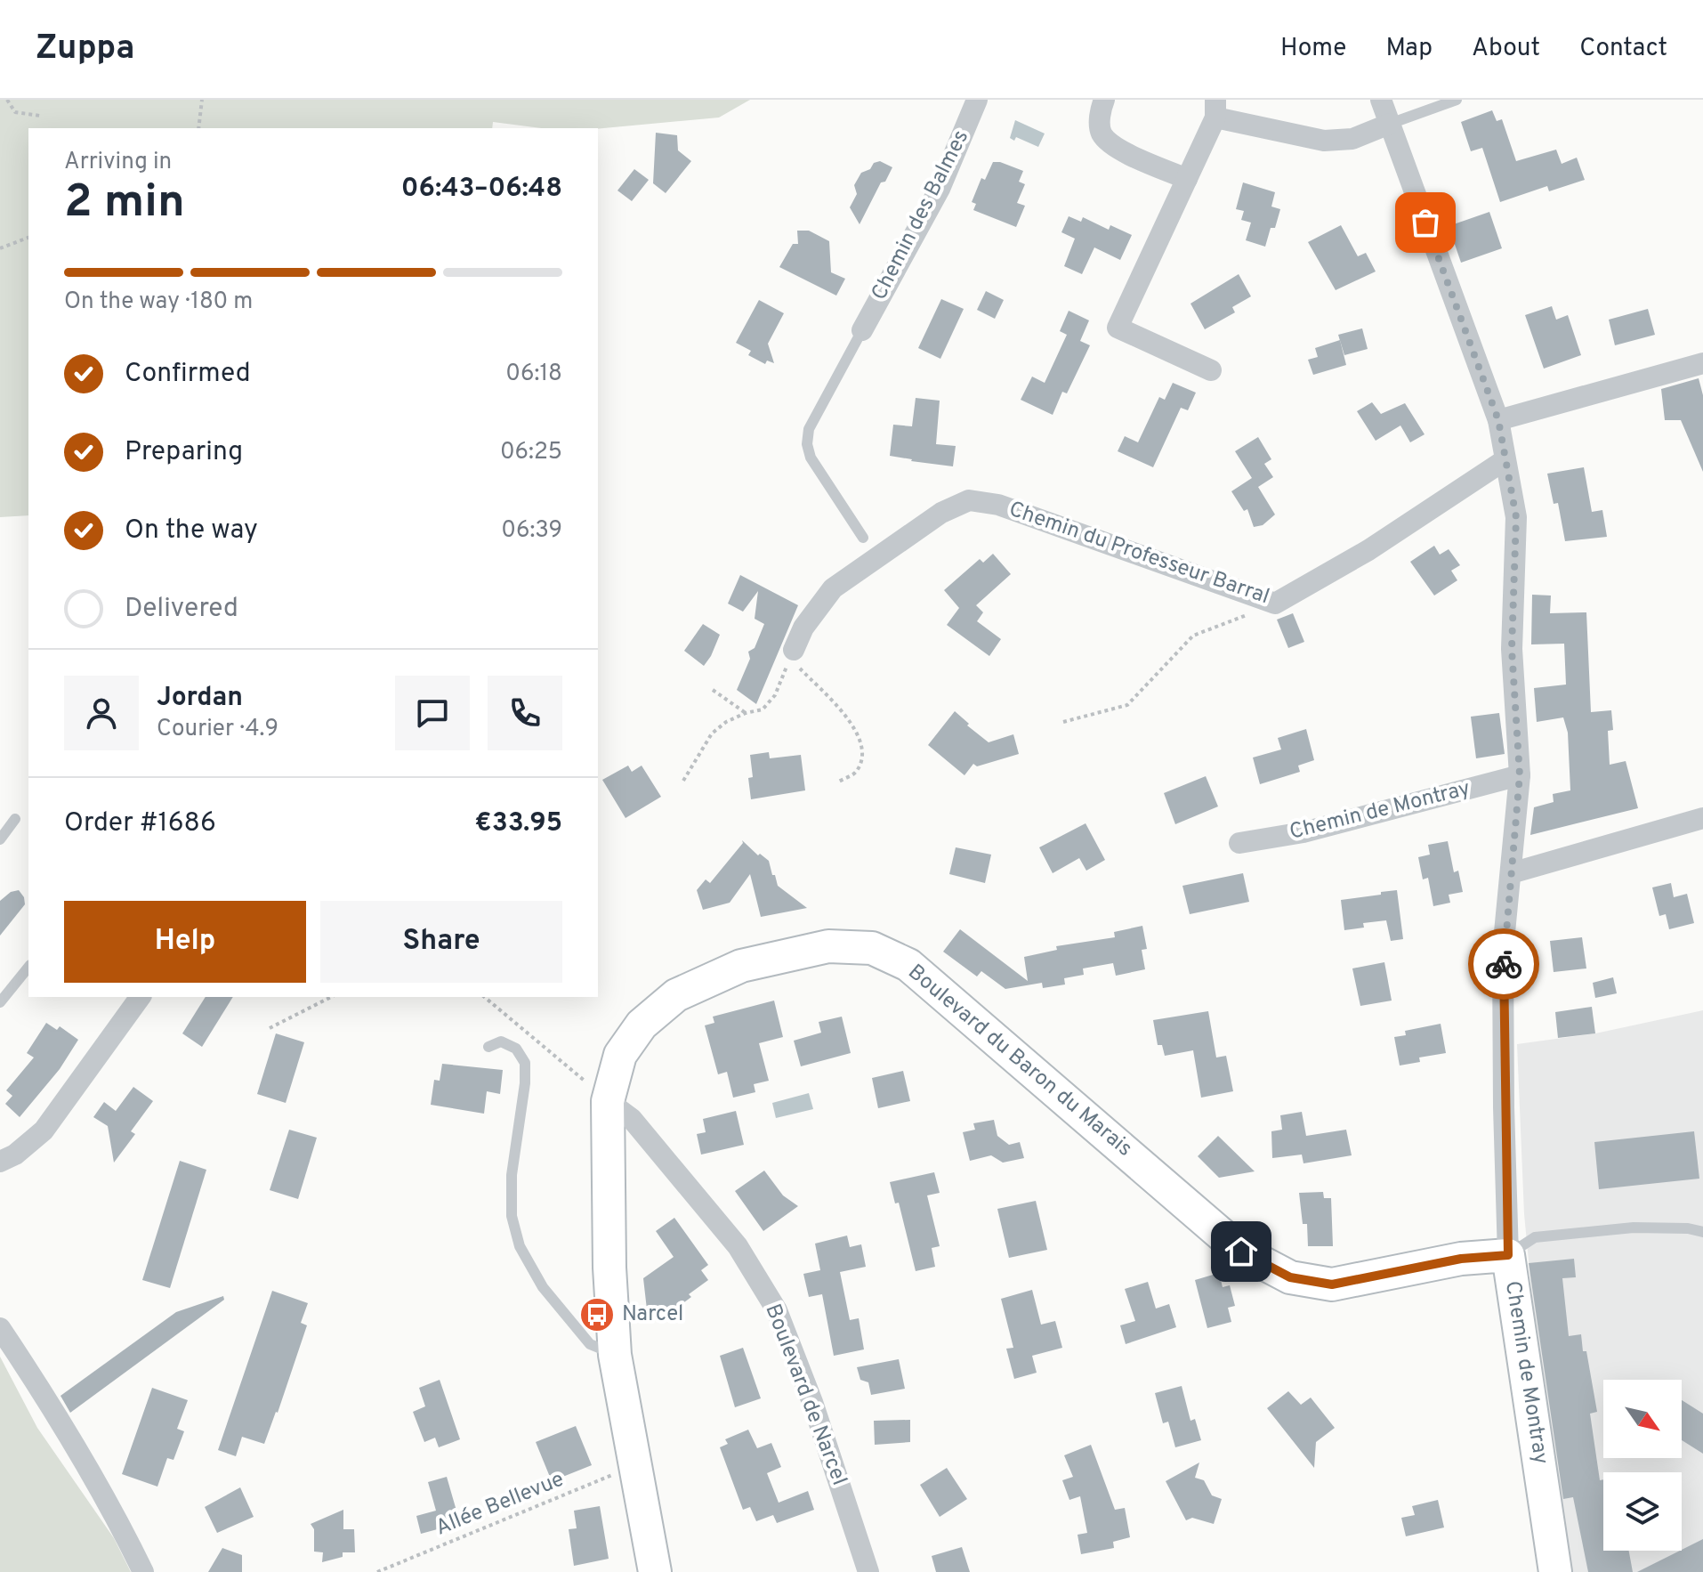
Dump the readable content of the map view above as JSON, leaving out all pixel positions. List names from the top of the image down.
{
  "streets": {
    "street": [
      "Chemin des Balmes",
      "Chemin du Professeur Barral",
      "Chemin de Montray",
      "Boulevard du Baron du Marais",
      "Boulevard de Narcel"
    ],
    "path": ["Allée Bellevue"]
  },
  "crossings": [
    ["Chemin du Professeur Barral", "Chemin de Montray"],
    ["Chemin de Montray", "Boulevard du Baron du Marais"],
    ["Boulevard du Baron du Marais", "Boulevard de Narcel"],
    ["Boulevard du Baron du Marais", "Allée Bellevue"]
  ],
  "places": {
    "bus stop": ["Narcel"]
  },
  "north": "bottom right",
  "page": {
    "header": "Zuppa",
    "nav": [
      "Home",
      "Map",
      "About",
      "Contact"
    ],
    "heading": ["2 min", "Arriving in", "06:43–06:48"],
    "panel": [
      "Jordan",
      "Courier · 4.9",
      "Order #1686",
      "€33.95"
    ],
    "bar": "On the way · 180 m",
    "list": [
      ["Confirmed", "06:18"],
      ["Preparing", "06:25"],
      ["On the way", "06:39"],
      "Delivered"
    ],
    "buttons": ["Help", "Share"]
  }
}
